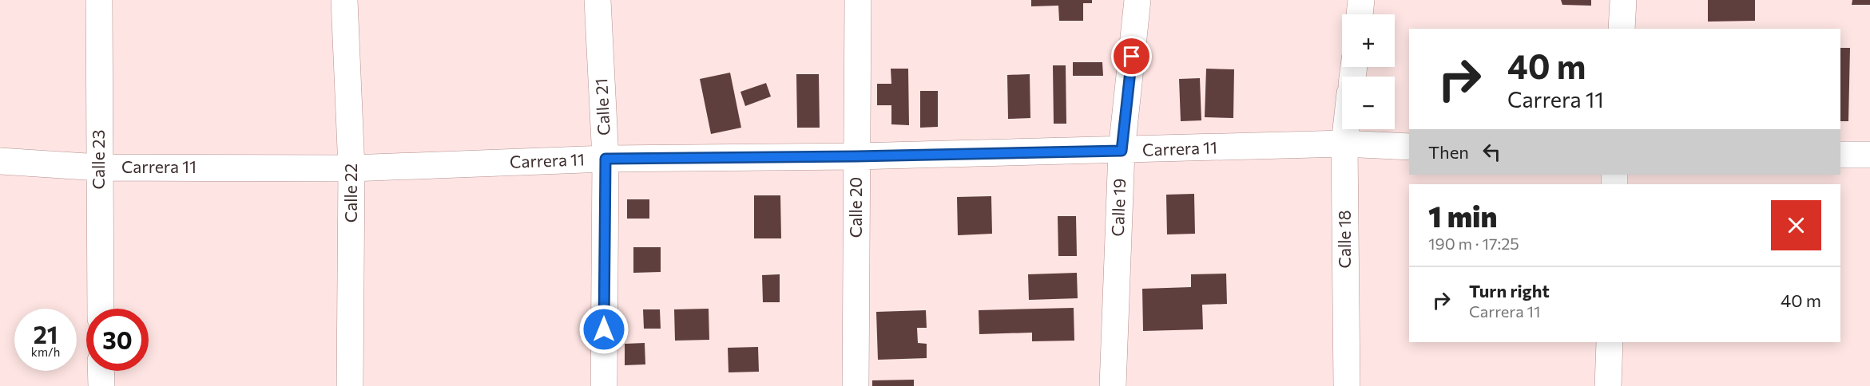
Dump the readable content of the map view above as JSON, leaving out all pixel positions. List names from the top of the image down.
{
  "streets": {
    "street": [
      "Calle 21",
      "Carrera 11",
      "Calle 23",
      "Calle 22",
      "Calle 20",
      "Calle 19",
      "Calle 18"
    ]
  },
  "crossings": [
    ["Calle 21", "Carrera 11"],
    ["Carrera 11", "Calle 23"],
    ["Carrera 11", "Calle 22"],
    ["Carrera 11", "Calle 20"],
    ["Carrera 11", "Calle 19"],
    ["Carrera 11", "Calle 18"]
  ],
  "page": {
    "map_buttons": ["+", "−"],
    "turn": ["40 m", "Carrera 11"],
    "then": "Then",
    "heading": ["1 min", "190 m · 17:25"],
    "list": [
      {
        "name": "Turn right",
        "note": "Carrera 11",
        "value": "40 m"
      }
    ],
    "speed": "21 km/h",
    "limit": "30"
  }
}
